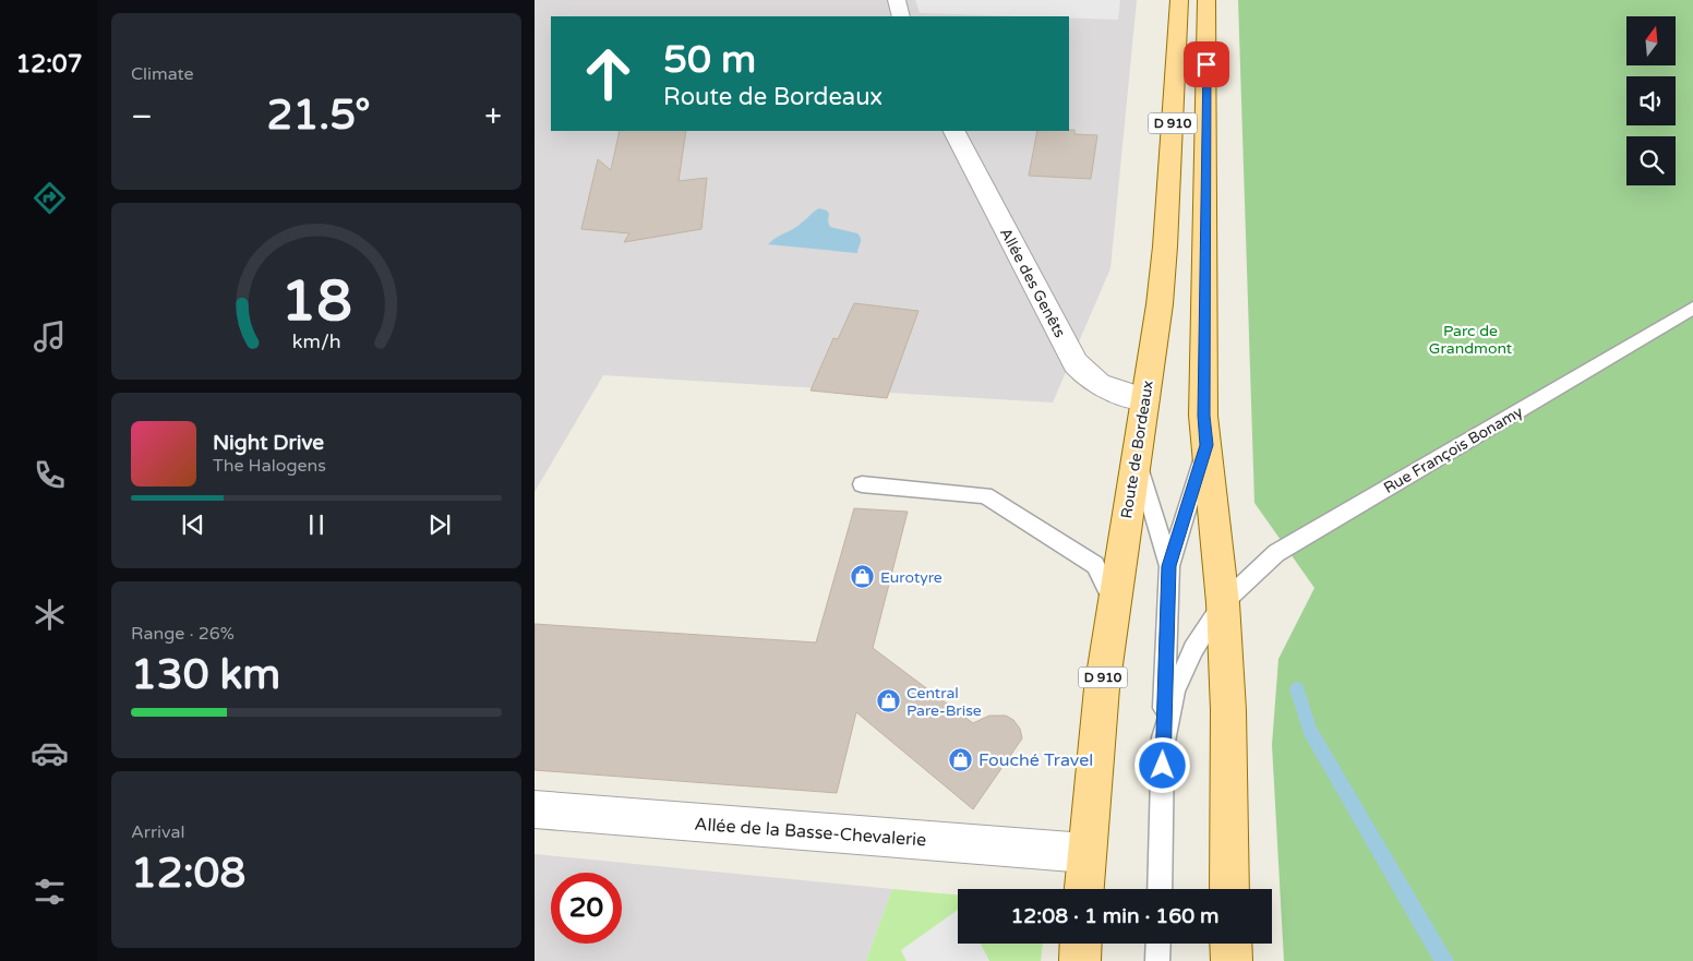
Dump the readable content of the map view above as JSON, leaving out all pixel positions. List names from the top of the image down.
{
  "streets": {
    "main road": ["D 910", "Route de Bordeaux"],
    "street": ["Allée des Genêts", "Allée de la Basse-Chevalerie"],
    "lane": ["Rue François Bonamy"]
  },
  "crossings": [
    ["D 910", "Rue François Bonamy"],
    ["Allée des Genêts", "Route de Bordeaux"],
    ["Route de Bordeaux", "Allée de la Basse-Chevalerie"]
  ],
  "parks": ["Parc de Grandmont"],
  "places": {
    "shop": ["Eurotyre", "Central Pare-Brise", "Fouché Travel"]
  },
  "north": "top",
  "page": {
    "tabs": "12:07",
    "tile": [
      "Climate",
      ["Range · 26%", "130 km"],
      ["Arrival", "12:08"]
    ],
    "turn": ["50 m", "Route de Bordeaux"],
    "heat": ["−", "21.5°", "+"],
    "song": ["Night Drive", "The Halogens"],
    "limit": "20",
    "trip": "12:08 · 1 min · 160 m",
    "gauge": ["18", "km/h"]
  }
}
